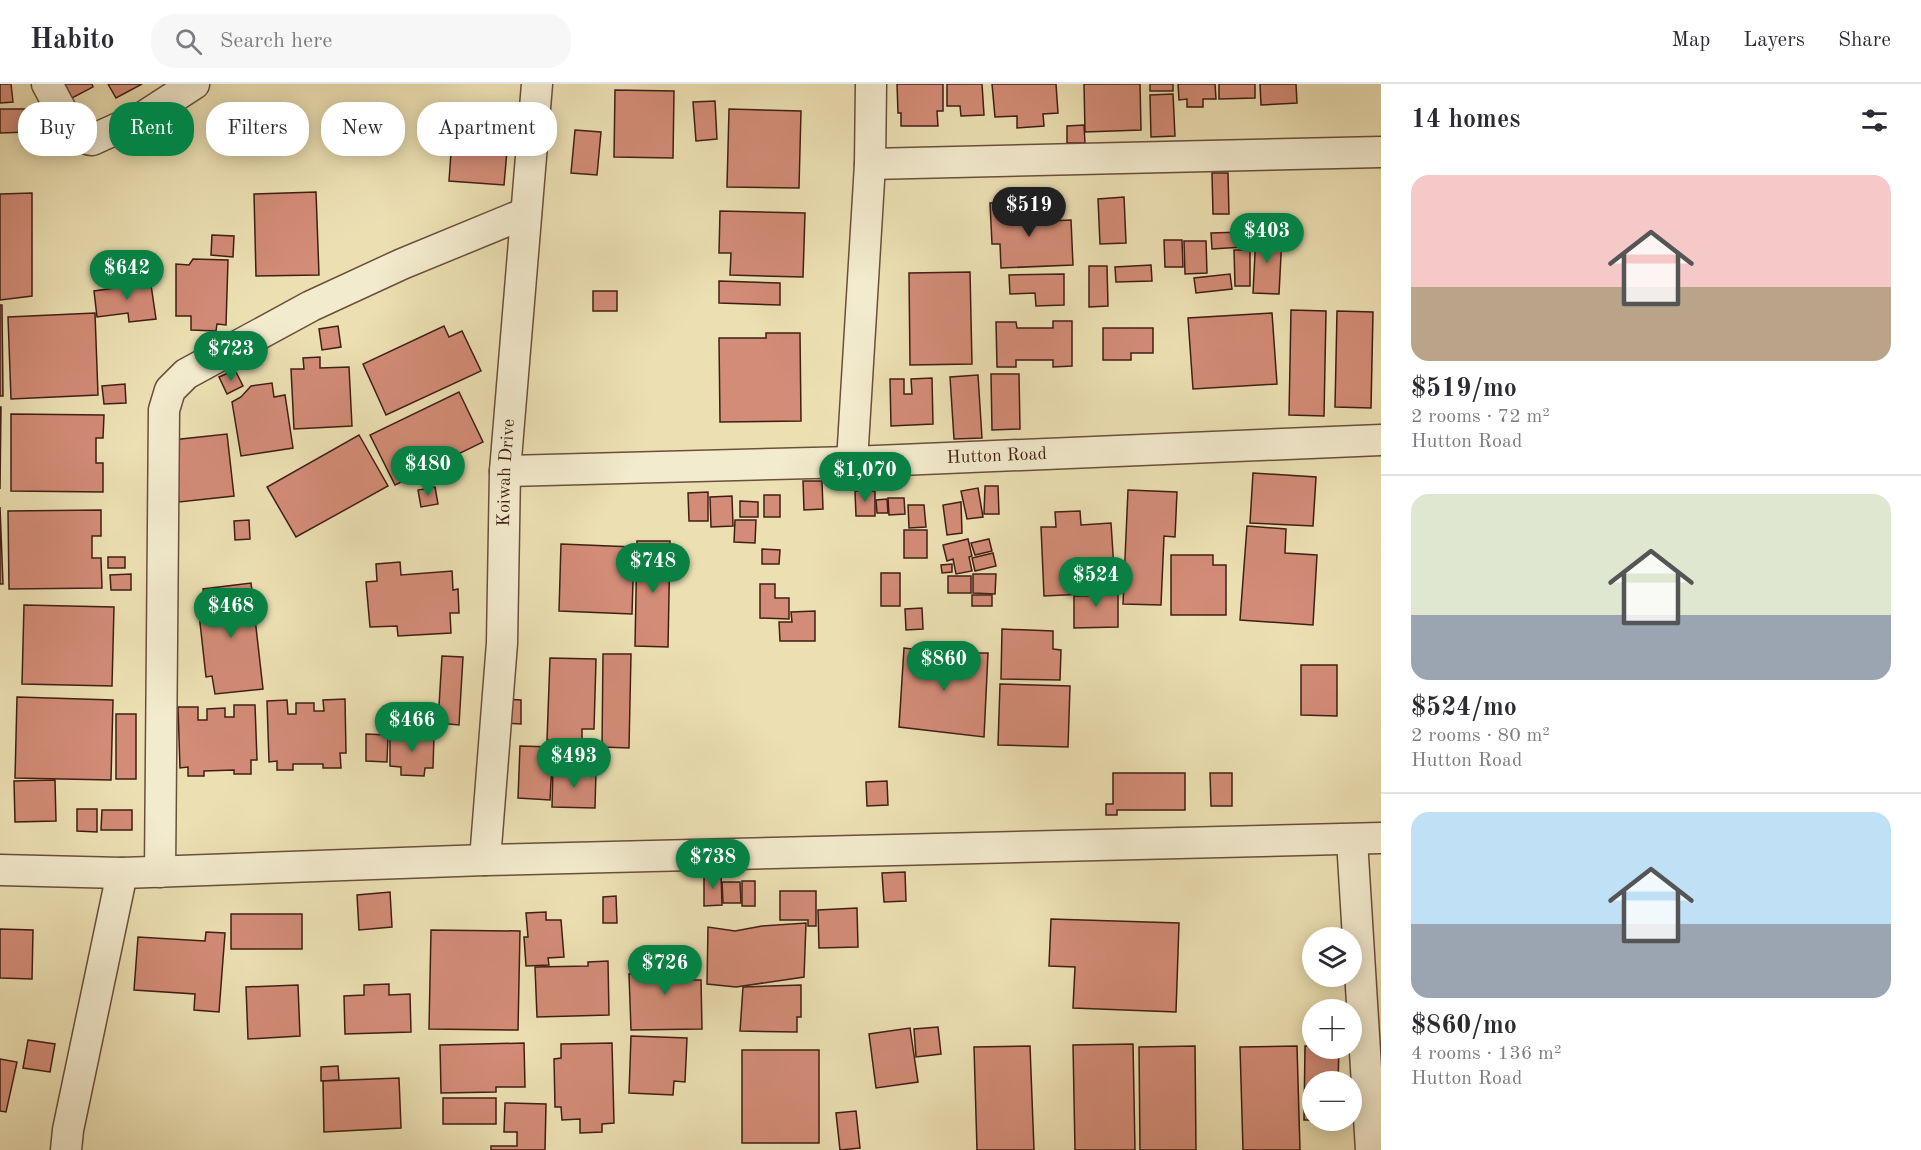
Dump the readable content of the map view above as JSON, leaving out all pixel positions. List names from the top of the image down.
{
  "streets": {
    "street": ["Hutton Road", "Koiwah Drive"]
  },
  "crossings": [
    ["Hutton Road", "Koiwah Drive"]
  ],
  "page": {
    "header": "Habito",
    "search": "Search here",
    "nav": ["Map", "Layers", "Share"],
    "heading": "14 homes",
    "chip": [
      "Buy",
      "Rent",
      "Filters",
      "New",
      "Apartment"
    ],
    "list": [
      {
        "name": "$519/mo",
        "note": "2 rooms · 72 m² · Hutton Road"
      },
      {
        "name": "$524/mo",
        "note": "2 rooms · 80 m² · Hutton Road"
      },
      {
        "name": "$860/mo",
        "note": "4 rooms · 136 m² · Hutton Road"
      }
    ],
    "price": [
      "$519",
      "$403",
      "$642",
      "$723",
      "$480",
      "$1,070",
      "$748",
      "$524",
      "$468",
      "$860",
      "$466",
      "$493",
      "$738",
      "$726"
    ],
    "map_buttons": ["+", "−"]
  }
}
